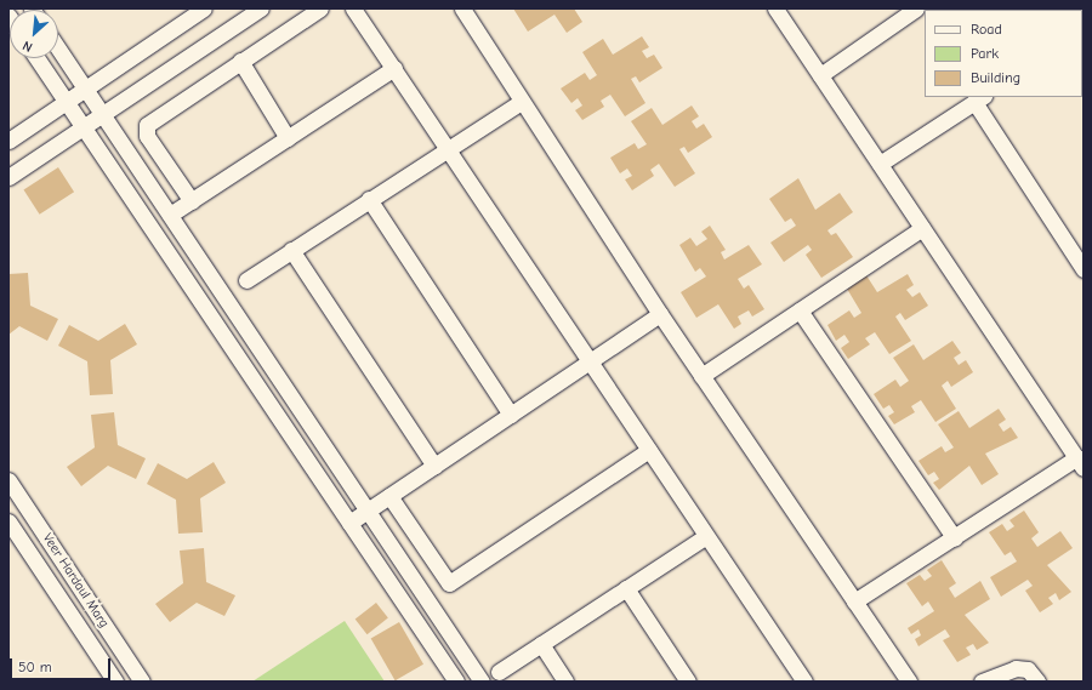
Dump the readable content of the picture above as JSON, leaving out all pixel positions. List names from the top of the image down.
{
  "streets": {
    "street": ["Veer Hardaul Marg"]
  },
  "legend": ["Road", "Park", "Building"],
  "scale_bar": "50 m",
  "north": "bottom left"
}
